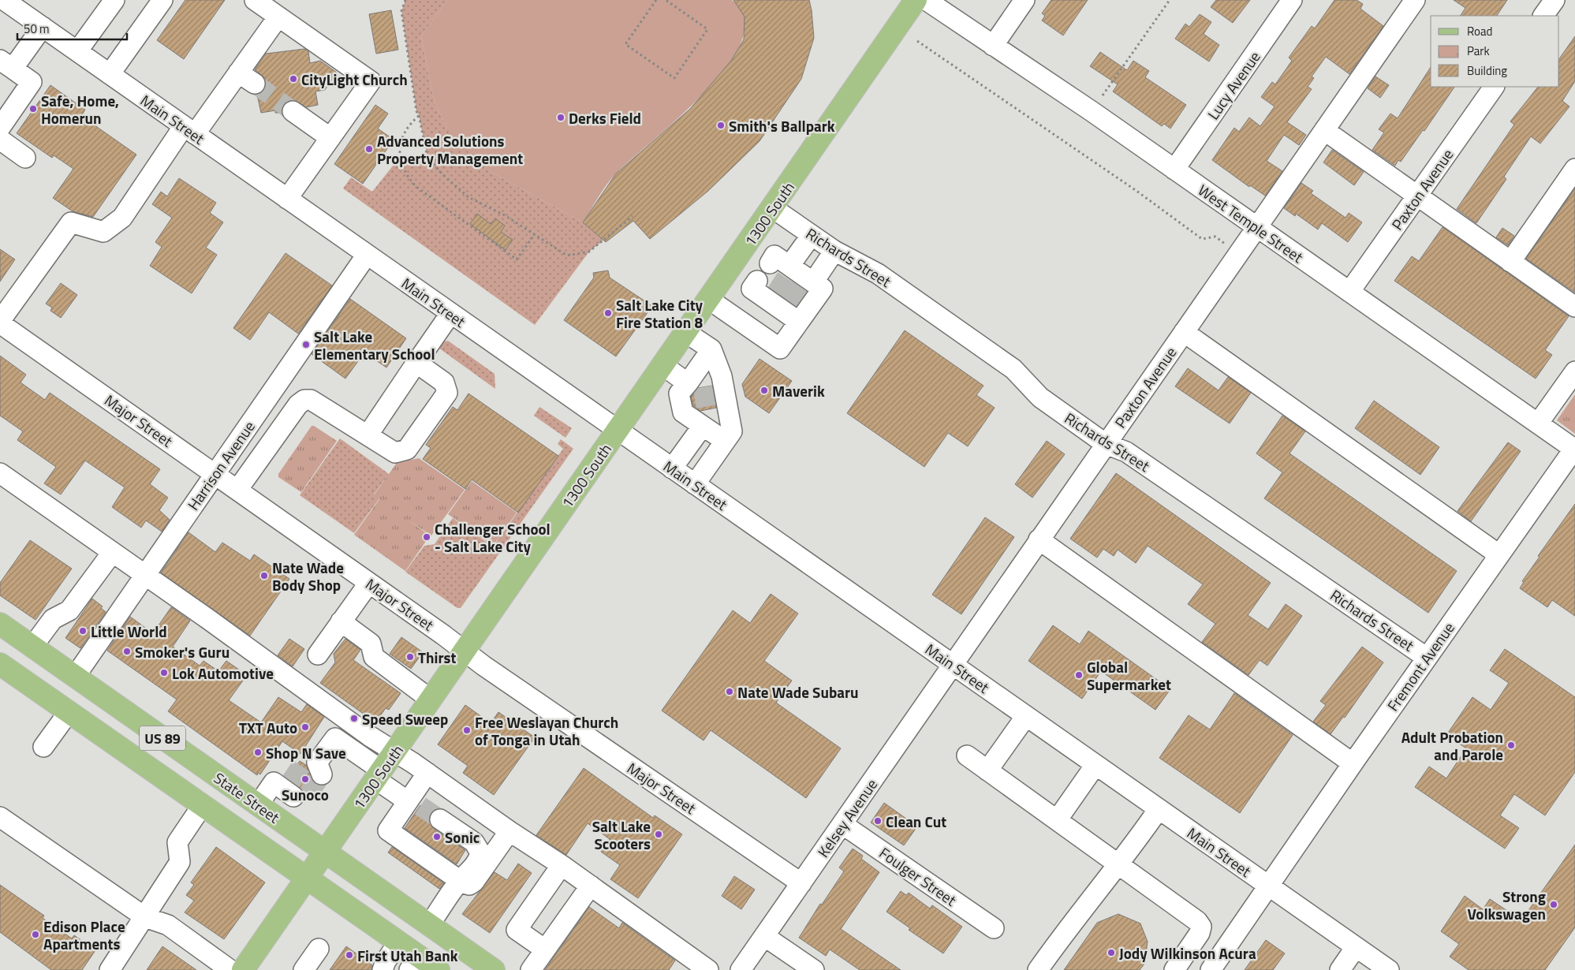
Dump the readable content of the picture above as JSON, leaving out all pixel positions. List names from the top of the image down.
{
  "streets": {
    "main road": ["1300 South", "US 89", "State Street"],
    "street": [
      "Lucy Avenue",
      "Main Street",
      "Paxton Avenue",
      "West Temple Street",
      "Richards Street",
      "Major Street",
      "Harrison Avenue",
      "Fremont Avenue",
      "Kelsey Avenue",
      "Foulger Street"
    ]
  },
  "crossings": [
    ["Lucy Avenue", "West Temple Street"],
    ["Main Street", "Paxton Avenue"],
    ["Main Street", "1300 South"],
    ["Main Street", "Harrison Avenue"],
    ["Main Street", "Fremont Avenue"],
    ["Main Street", "Kelsey Avenue"],
    ["Paxton Avenue", "West Temple Street"],
    ["Paxton Avenue", "Richards Street"],
    ["Paxton Avenue", "Kelsey Avenue"],
    ["1300 South", "Richards Street"],
    ["1300 South", "Major Street"],
    ["1300 South", "US 89"],
    ["1300 South", "State Street"],
    ["West Temple Street", "Fremont Avenue"],
    ["Richards Street", "Fremont Avenue"],
    ["Major Street", "Harrison Avenue"],
    ["Major Street", "Kelsey Avenue"],
    ["Harrison Avenue", "State Street"],
    ["Kelsey Avenue", "Foulger Street"]
  ],
  "places": [
    "CityLight Church",
    "Safe, Home, Homerun",
    "Derks Field",
    "Smith's Ballpark",
    "Advanced Solutions Property Management",
    "Salt Lake City Fire Station 8",
    "Salt Lake Elementary School",
    "Maverik",
    "Challenger School - Salt Lake City",
    "Nate Wade Body Shop",
    "Little World",
    "Smoker's Guru",
    "Thirst",
    "Lok Automotive",
    "Global Supermarket",
    "Nate Wade Subaru",
    "Speed Sweep",
    "TXT Auto",
    "Free Weslayan Church of Tonga in Utah",
    "Adult Probation and Parole",
    "Shop N Save",
    "Sunoco",
    "Clean Cut",
    "Salt Lake Scooters",
    "Sonic",
    "Strong Volkswagen",
    "Edison Place Apartments",
    "Jody Wilkinson Acura",
    "First Utah Bank"
  ],
  "legend": ["Road", "Park", "Building"],
  "scale_bar": "50 m"
}
